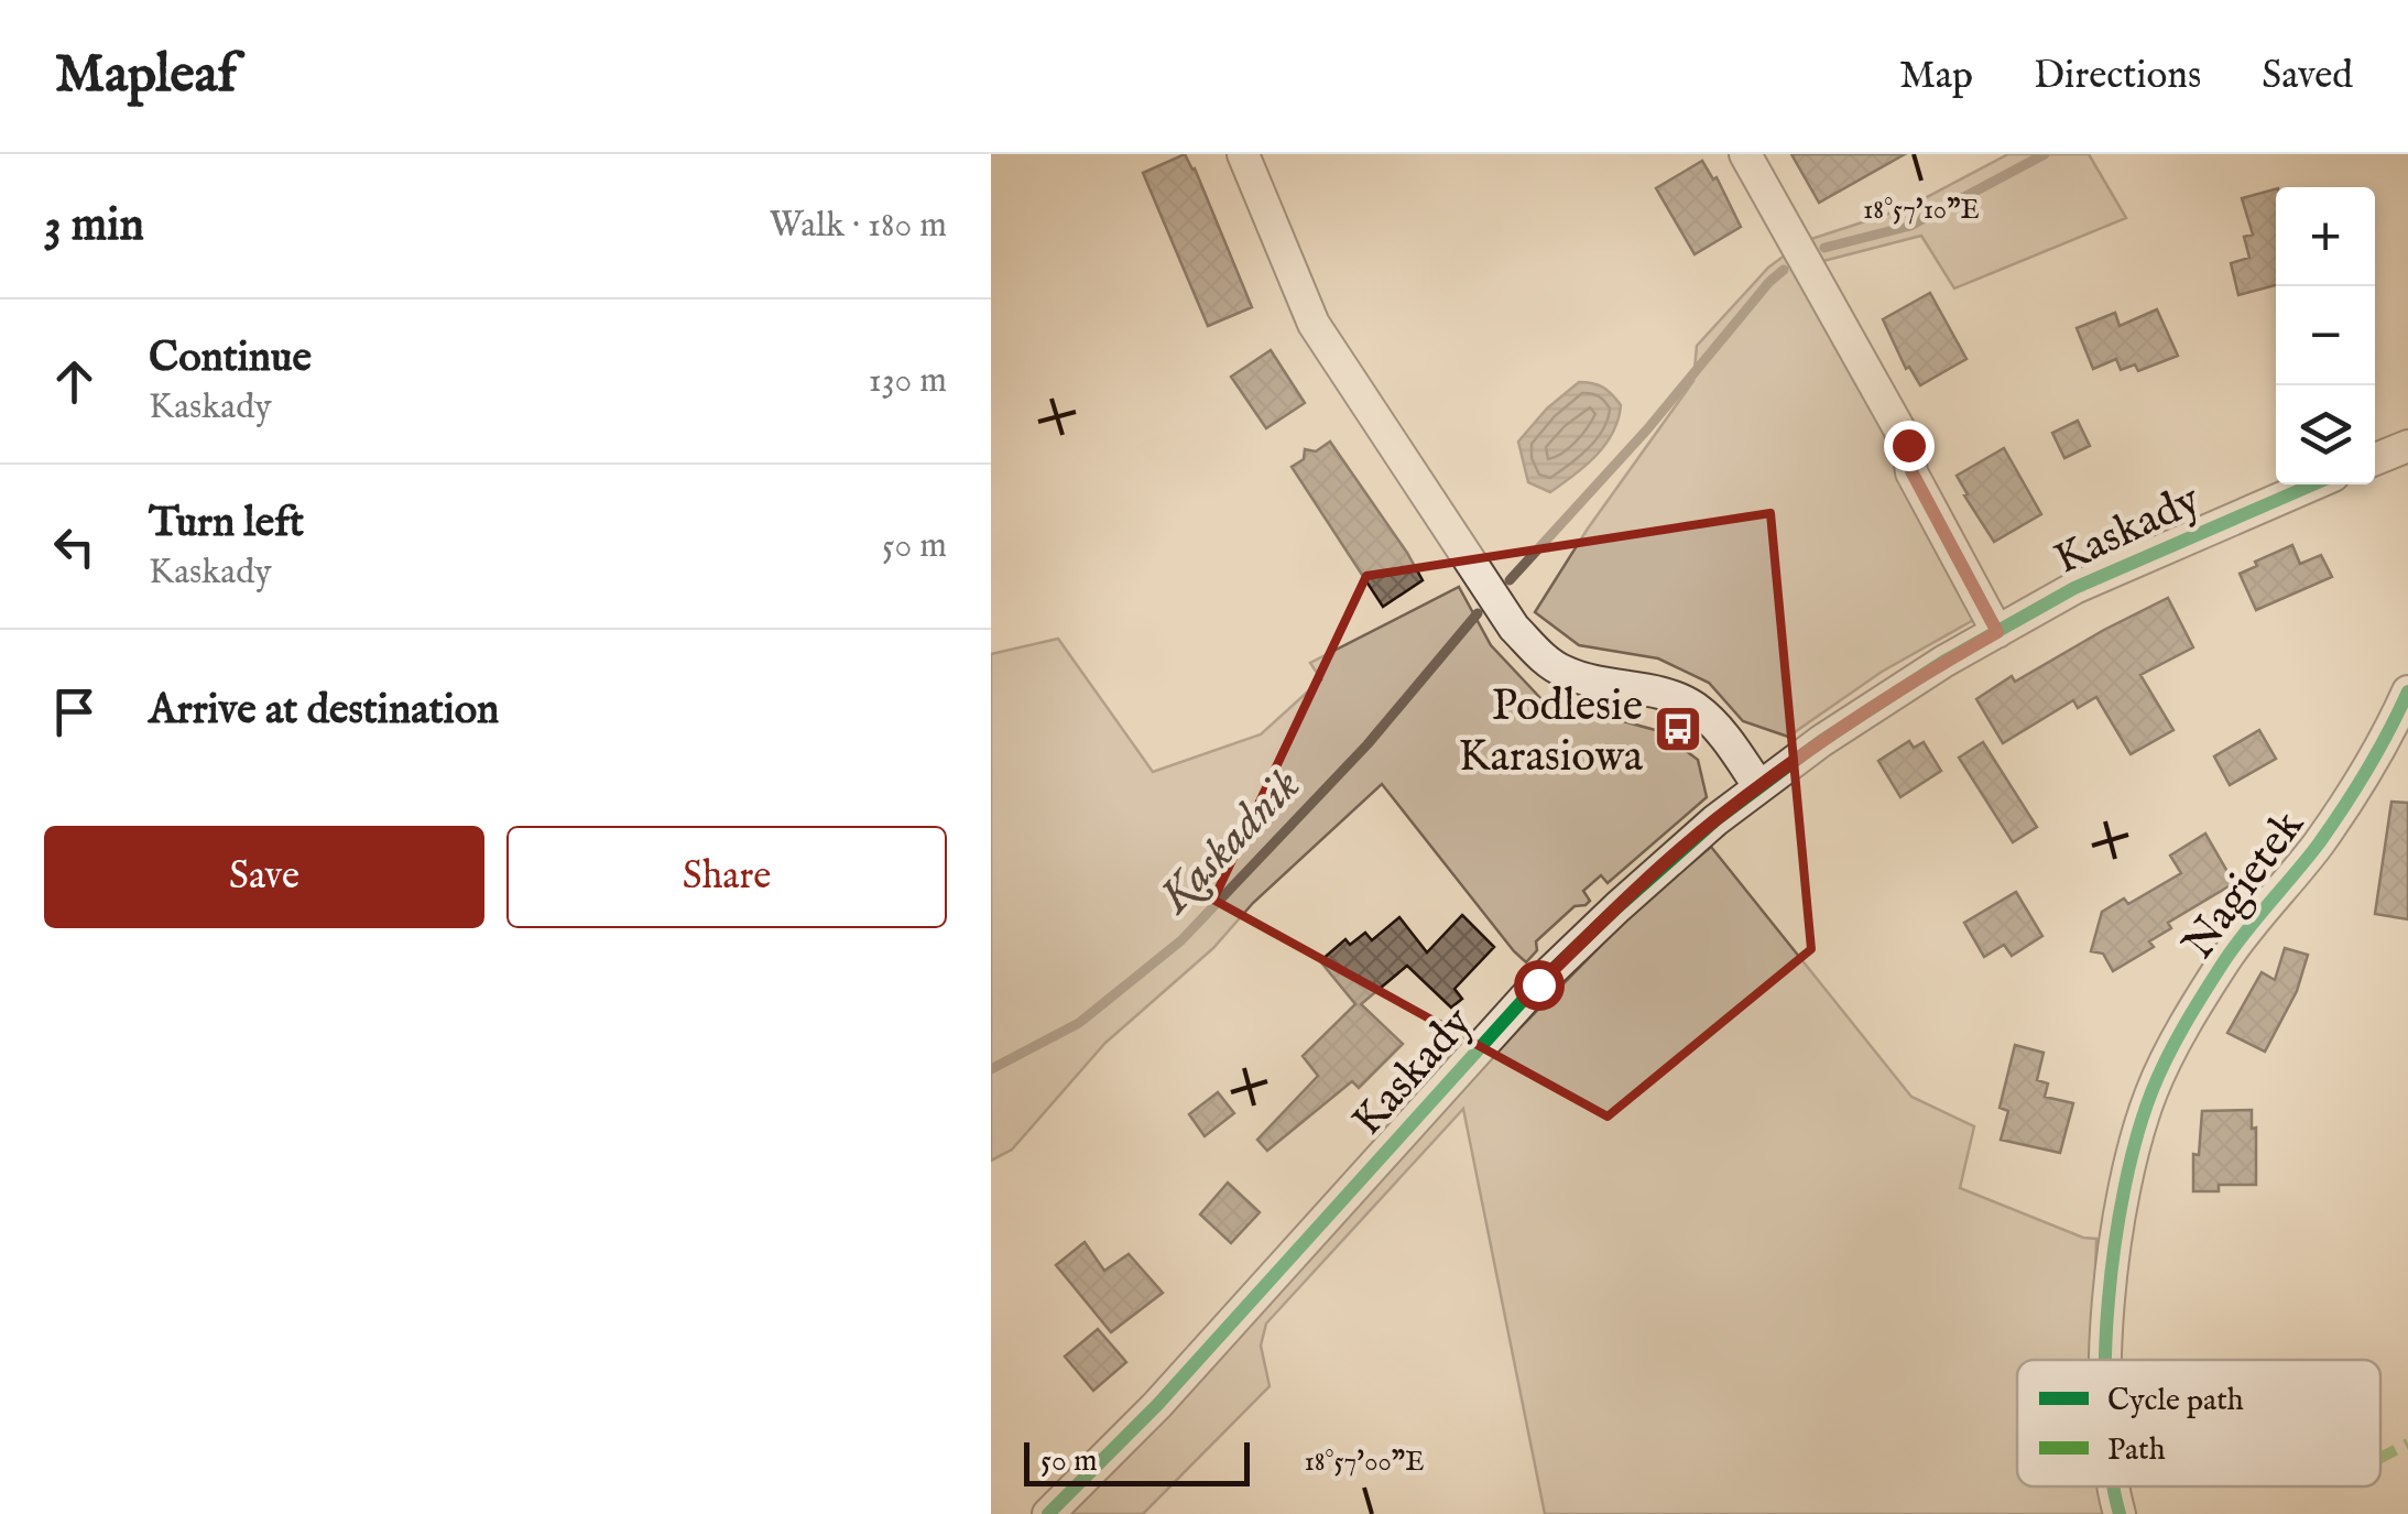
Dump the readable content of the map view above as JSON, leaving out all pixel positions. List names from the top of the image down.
{
  "streets": {
    "street": ["Kaskady", "Nagietek"]
  },
  "water": ["Kaskadnik"],
  "places": {
    "bus stop": ["Podlesie Karasiowa"]
  },
  "legend": ["Cycle path", "Path"],
  "scale_bar": "50 m",
  "page": {
    "header": "Mapleaf",
    "nav": ["Map", "Directions", "Saved"],
    "heading": ["3 min", "Walk · 180 m"],
    "map_buttons": ["+", "−"],
    "list": [
      ["Continue", "Kaskady", "130 m"],
      ["Turn left", "Kaskady", "50 m"],
      "Arrive at destination"
    ],
    "buttons": ["Save", "Share"],
    "scale": "50 m"
  },
  "coordinates": ["18°57'10\"E", "18°57'00\"E"]
}
